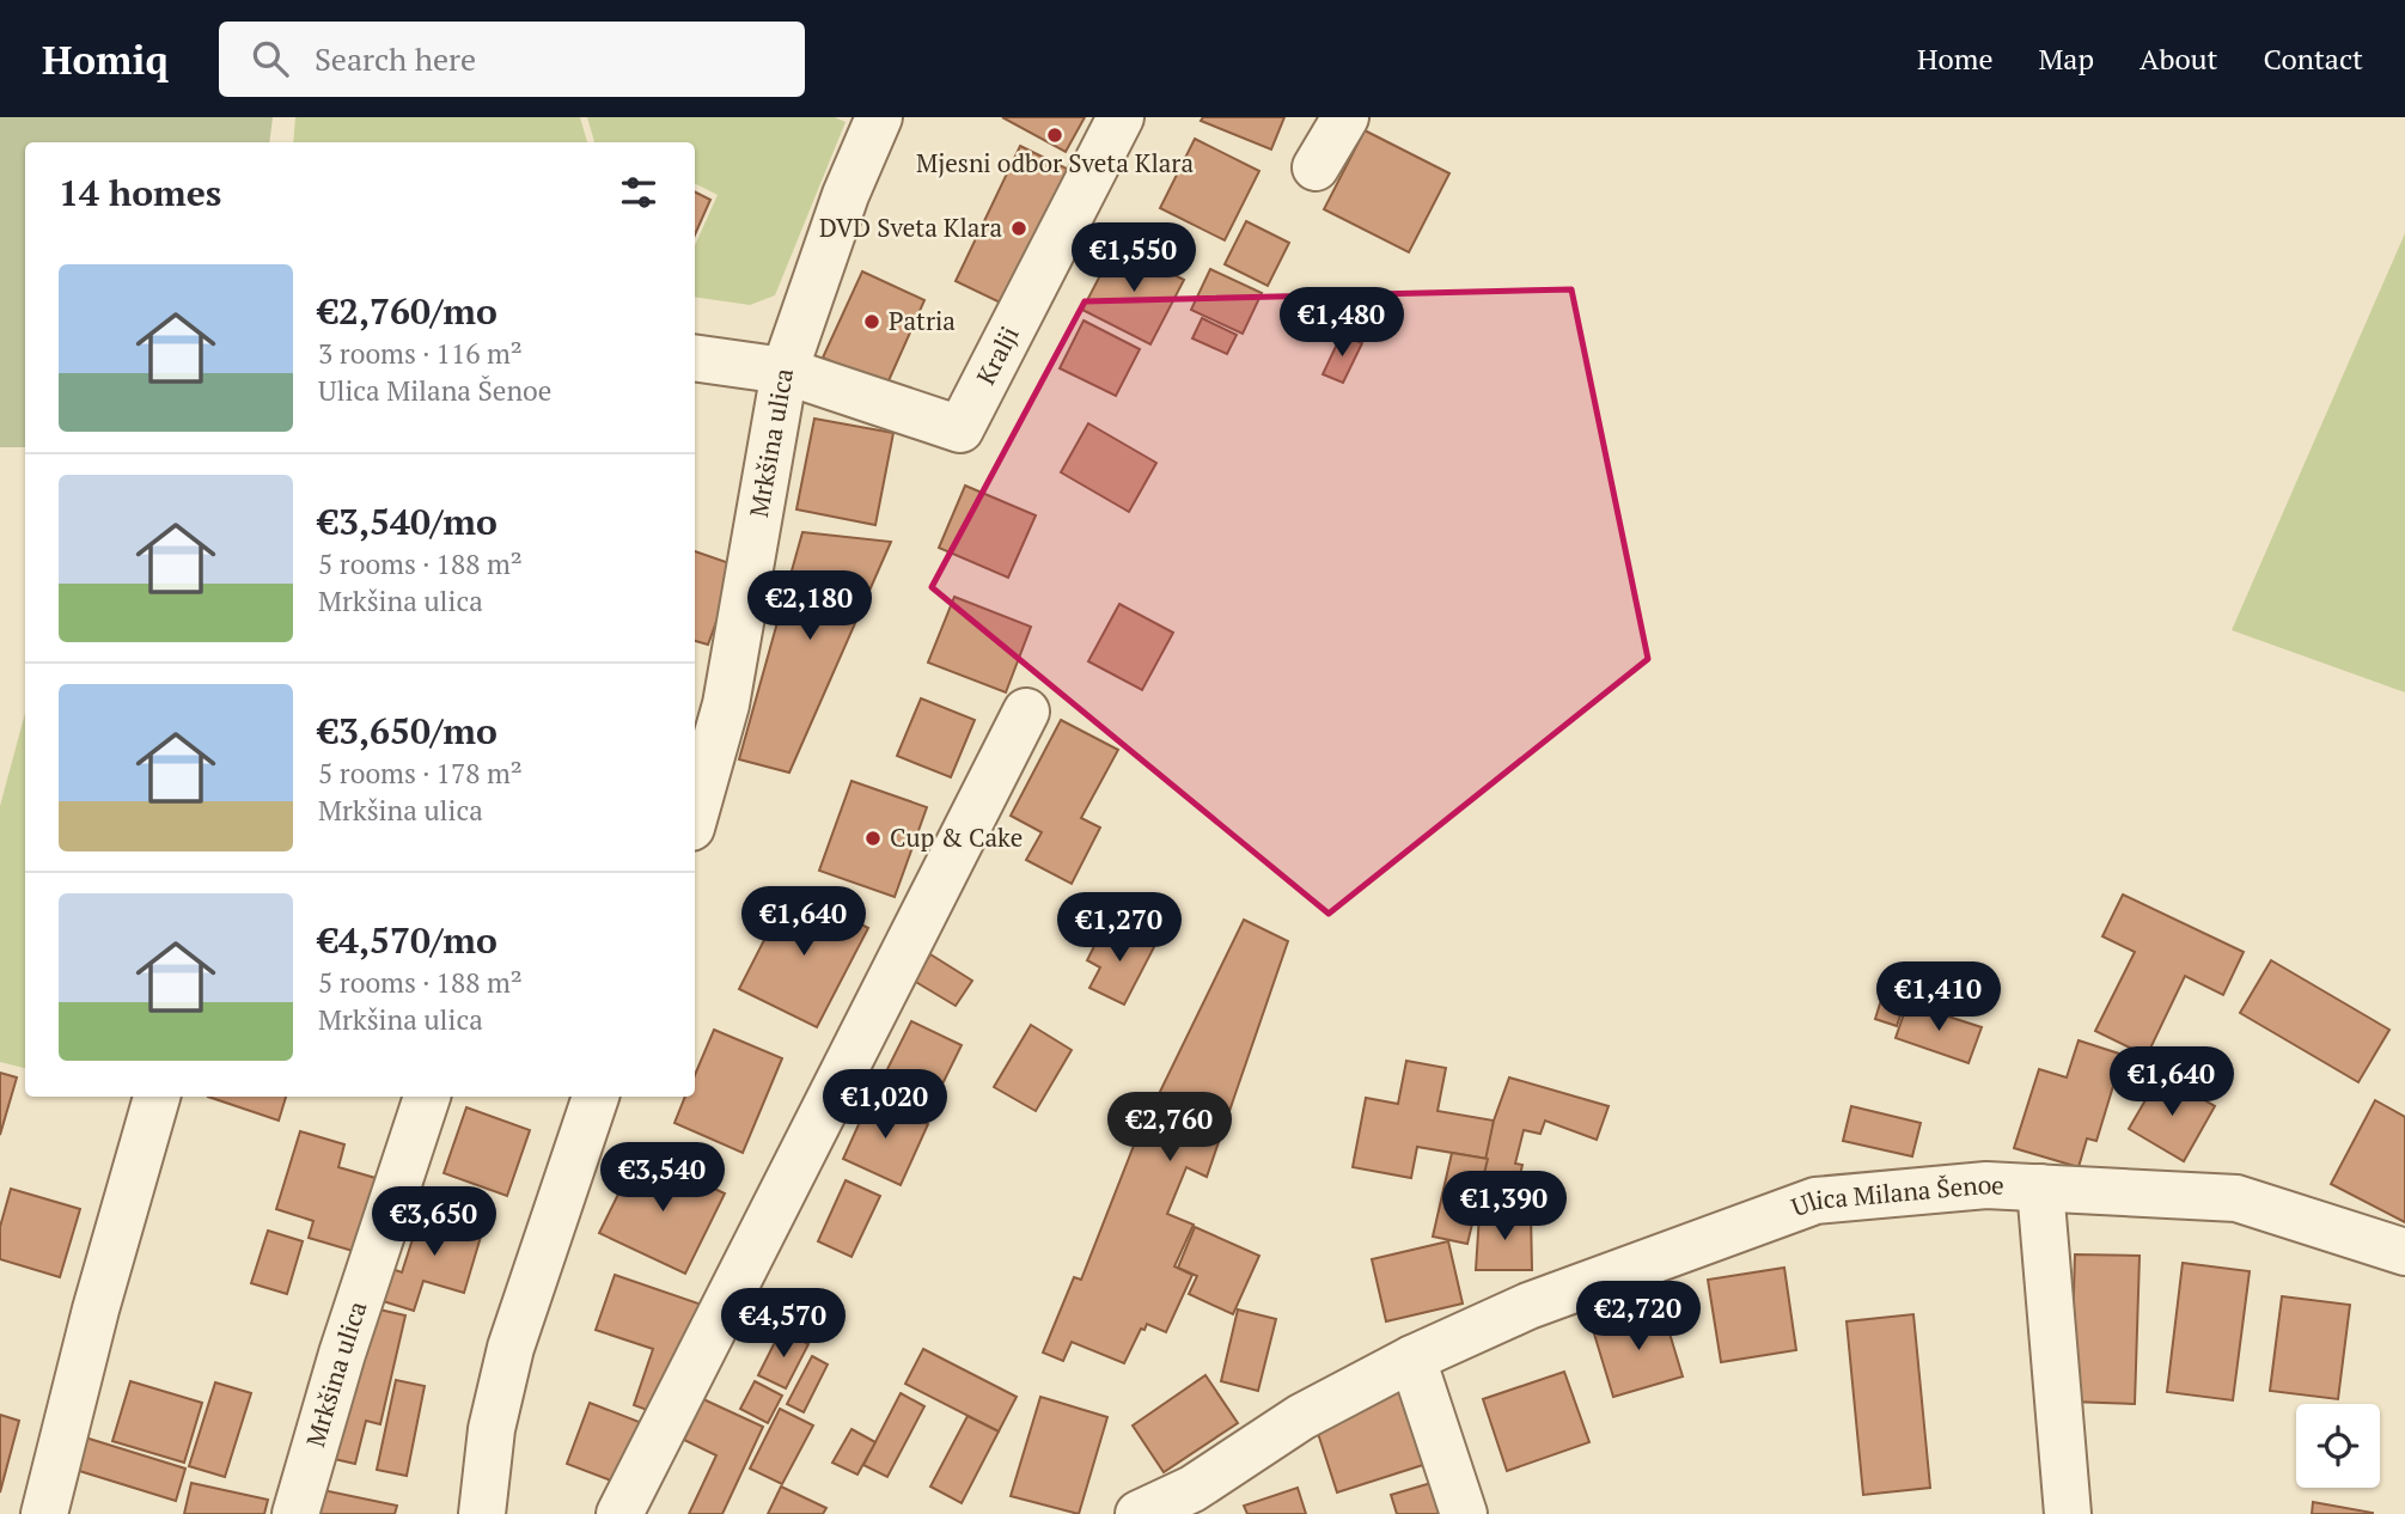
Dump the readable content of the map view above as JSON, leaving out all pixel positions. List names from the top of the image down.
{
  "streets": {
    "street": ["Kralji", "Mrkšina ulica", "Ulica Milana Šenoe"]
  },
  "crossings": [
    ["Kralji", "Mrkšina ulica"]
  ],
  "places": [
    "Mjesni odbor Sveta Klara",
    "DVD Sveta Klara",
    "Patria",
    "Cup & Cake"
  ],
  "page": {
    "header": "Homiq",
    "search": "Search here",
    "nav": [
      "Home",
      "Map",
      "About",
      "Contact"
    ],
    "heading": "14 homes",
    "price": [
      "€1,550",
      "€1,480",
      "€2,180",
      "€1,640",
      "€1,270",
      "€1,410",
      "€1,640",
      "€1,020",
      "€2,760",
      "€3,540",
      "€1,390",
      "€3,650",
      "€2,720",
      "€4,570"
    ],
    "list": [
      {
        "name": "€2,760/mo",
        "note": "3 rooms · 116 m² · Ulica Milana Šenoe"
      },
      {
        "name": "€3,540/mo",
        "note": "5 rooms · 188 m² · Mrkšina ulica"
      },
      {
        "name": "€3,650/mo",
        "note": "5 rooms · 178 m² · Mrkšina ulica"
      },
      {
        "name": "€4,570/mo",
        "note": "5 rooms · 188 m² · Mrkšina ulica"
      }
    ]
  }
}
